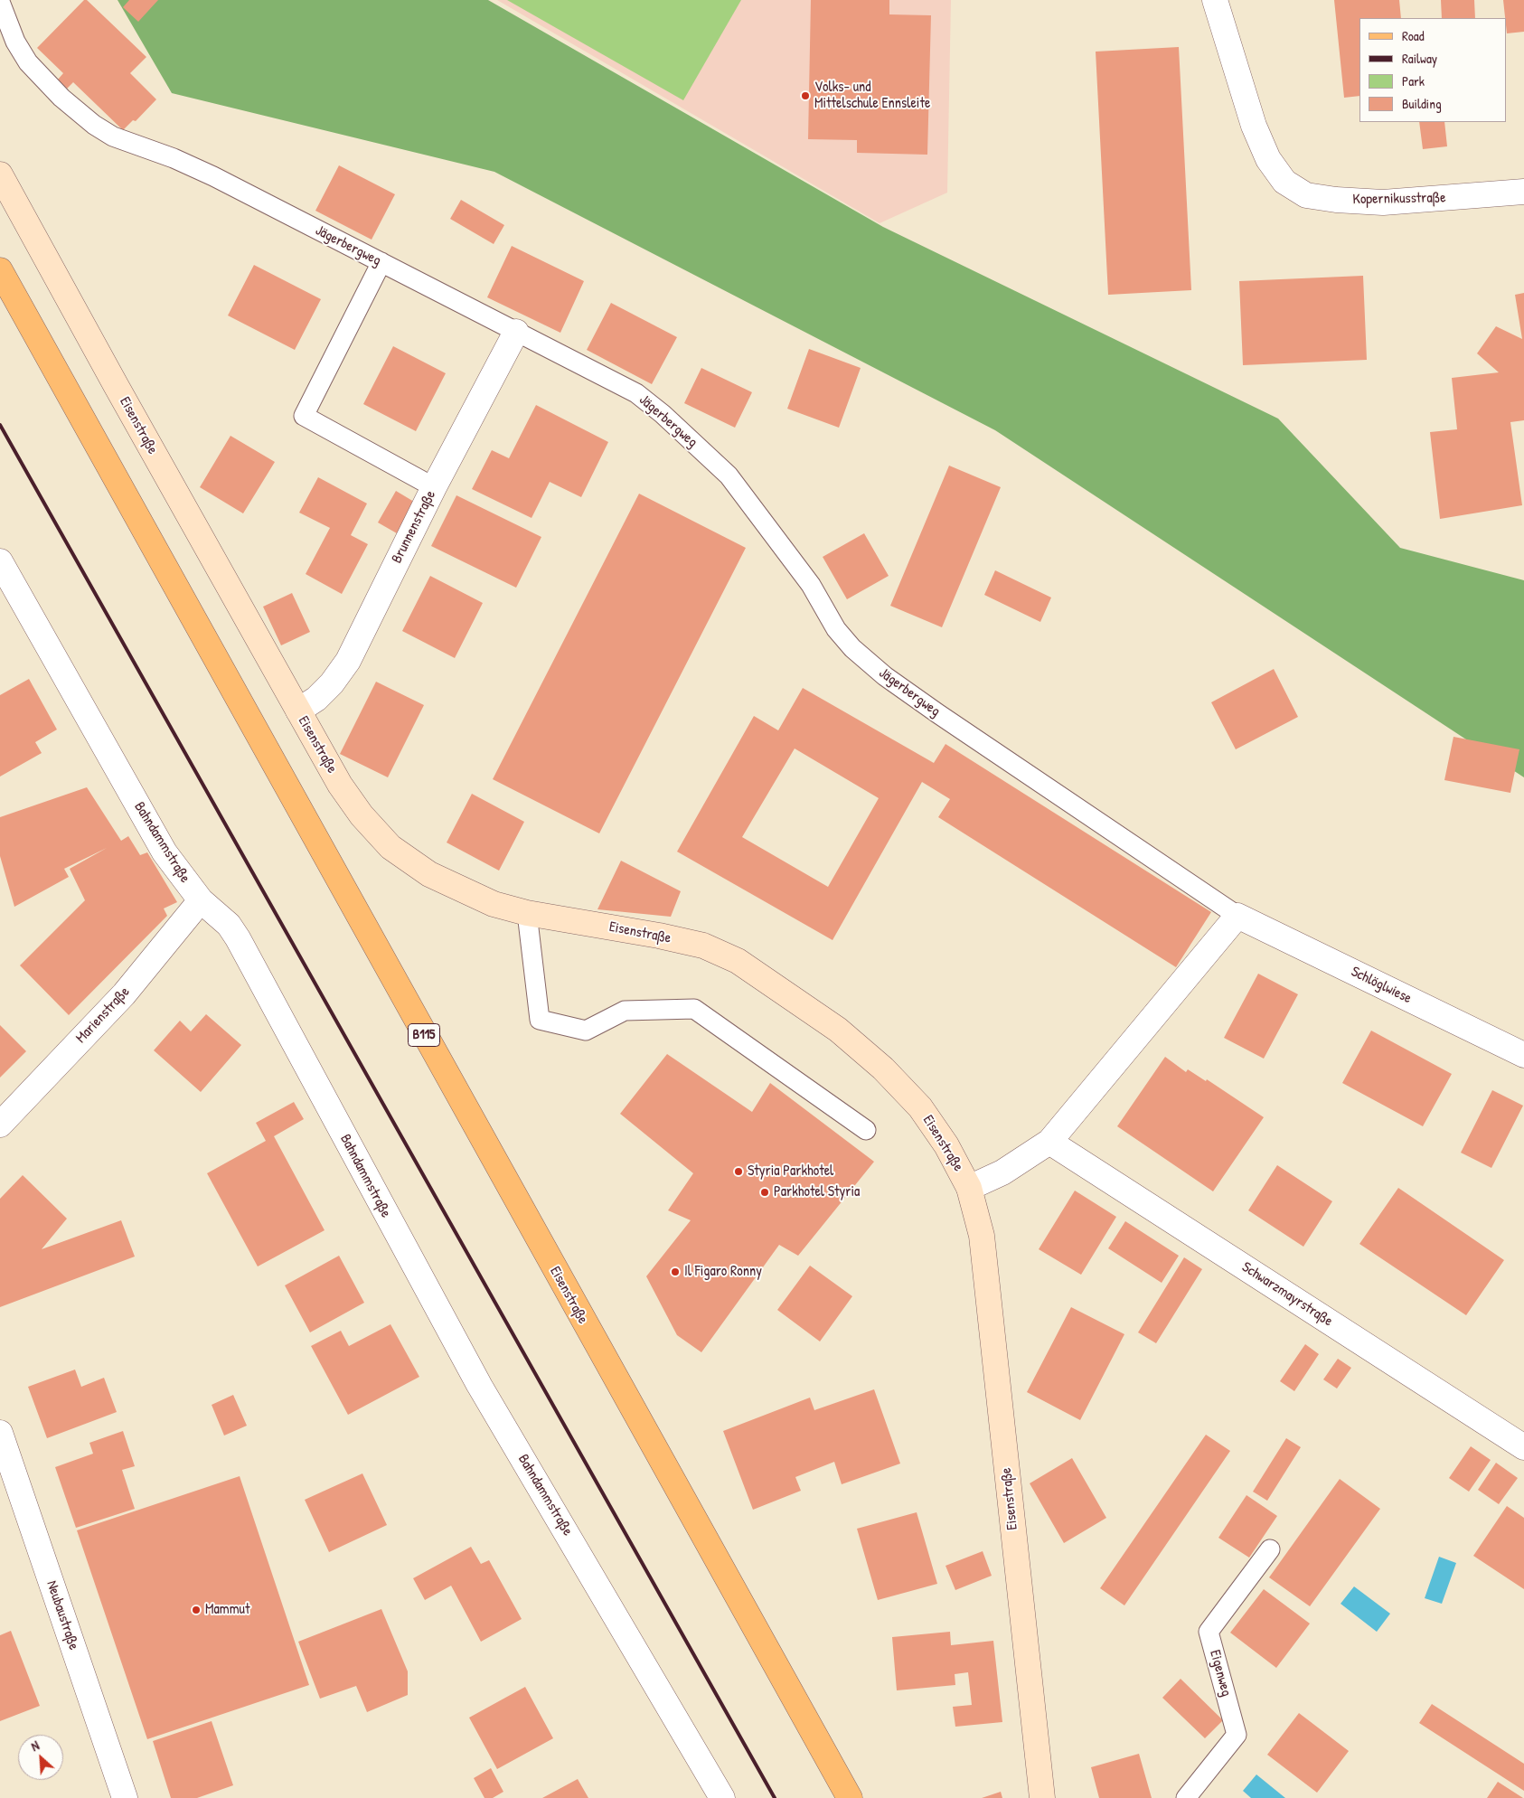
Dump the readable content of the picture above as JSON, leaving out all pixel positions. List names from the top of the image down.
{
  "streets": {
    "main road": ["Eisenstraße", "B115"],
    "street": [
      "Kopernikusstraße",
      "Brunnenstraße",
      "Bahndammstraße",
      "Schlöglwiese",
      "Marienstraße",
      "Schwarzmayrstraße",
      "Neubaustraße"
    ],
    "lane": ["Jägerbergweg", "Eigenweg"]
  },
  "crossings": [
    ["Jägerbergweg", "Brunnenstraße"],
    ["Jägerbergweg", "Schlöglwiese"],
    ["Eisenstraße", "Brunnenstraße"],
    ["Bahndammstraße", "Marienstraße"]
  ],
  "places": [
    "Volks- und Mittelschule Ennsleite",
    "Styria Parkhotel",
    "Parkhotel Styria",
    "Il Figaro Ronny",
    "Mammut"
  ],
  "legend": [
    "Road",
    "Railway",
    "Park",
    "Building"
  ],
  "north": "top left"
}
